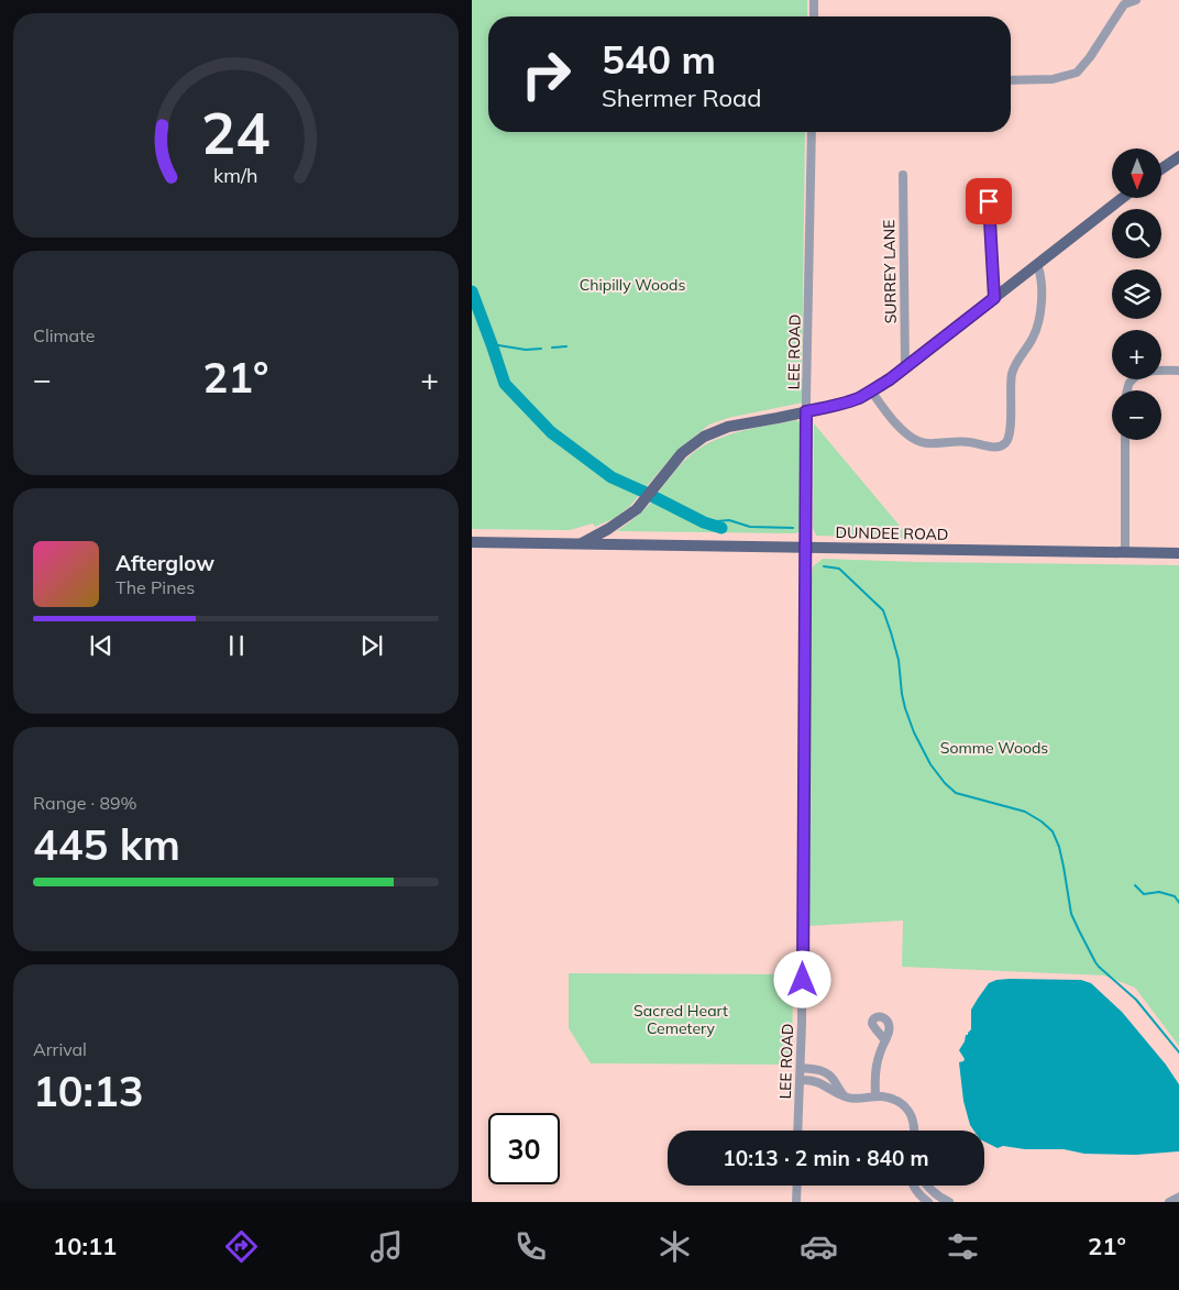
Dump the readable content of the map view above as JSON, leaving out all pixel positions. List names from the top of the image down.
{
  "streets": {
    "main road": ["DUNDEE ROAD"],
    "street": ["SURREY LANE", "LEE ROAD"]
  },
  "crossings": [
    ["LEE ROAD", "DUNDEE ROAD"]
  ],
  "parks": ["Chipilly Woods", "Somme Woods", "Sacred Heart Cemetery"],
  "north": "bottom",
  "page": {
    "turn": ["540 m", "Shermer Road"],
    "map_buttons": ["+", "−"],
    "tile": [
      "Climate",
      ["Range · 89%", "445 km"],
      ["Arrival", "10:13"]
    ],
    "heat": ["−", "21°", "+"],
    "song": ["Afterglow", "The Pines"],
    "limit": "30",
    "trip": "10:13 · 2 min · 840 m",
    "tabs": ["10:11", "21°"],
    "gauge": ["24", "km/h"]
  }
}
